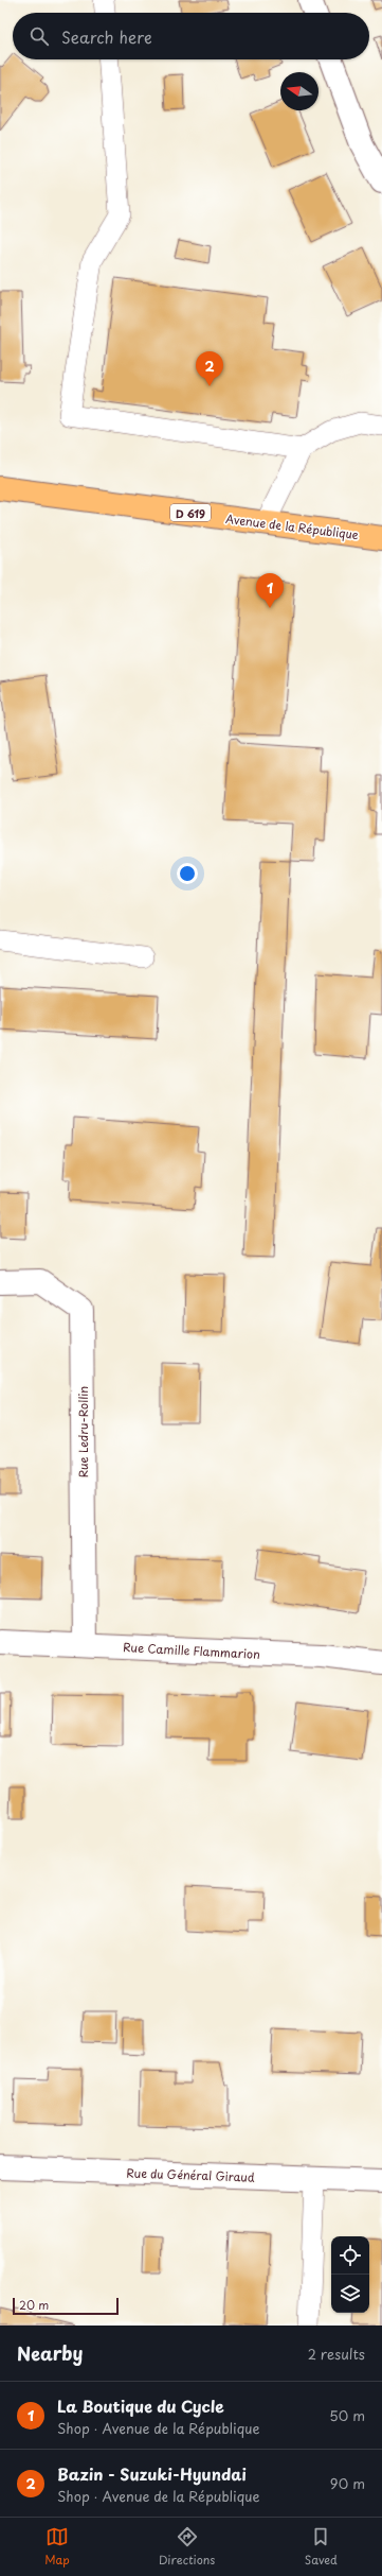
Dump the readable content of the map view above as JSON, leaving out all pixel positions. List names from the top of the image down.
{
  "streets": {
    "main road": ["D 619", "Avenue de la République"],
    "street": ["Rue Ledru-Rollin", "Rue Camille Flammarion", "Rue du Général Giraud"]
  },
  "crossings": [
    ["Rue Ledru-Rollin", "Rue Camille Flammarion"]
  ],
  "scale_bar": "20 m",
  "north": "left",
  "page": {
    "search": "Search here",
    "pins": ["2", "1"],
    "scale": "20 m",
    "heading": ["Nearby", "2 results"],
    "list": [
      {
        "mark": "1",
        "name": "La Boutique du Cycle",
        "note": "Shop · Avenue de la République",
        "value": "50 m"
      },
      {
        "mark": "2",
        "name": "Bazin - Suzuki-Hyundai",
        "note": "Shop · Avenue de la République",
        "value": "90 m"
      }
    ],
    "nav": ["Map", "Directions", "Saved"]
  }
}
